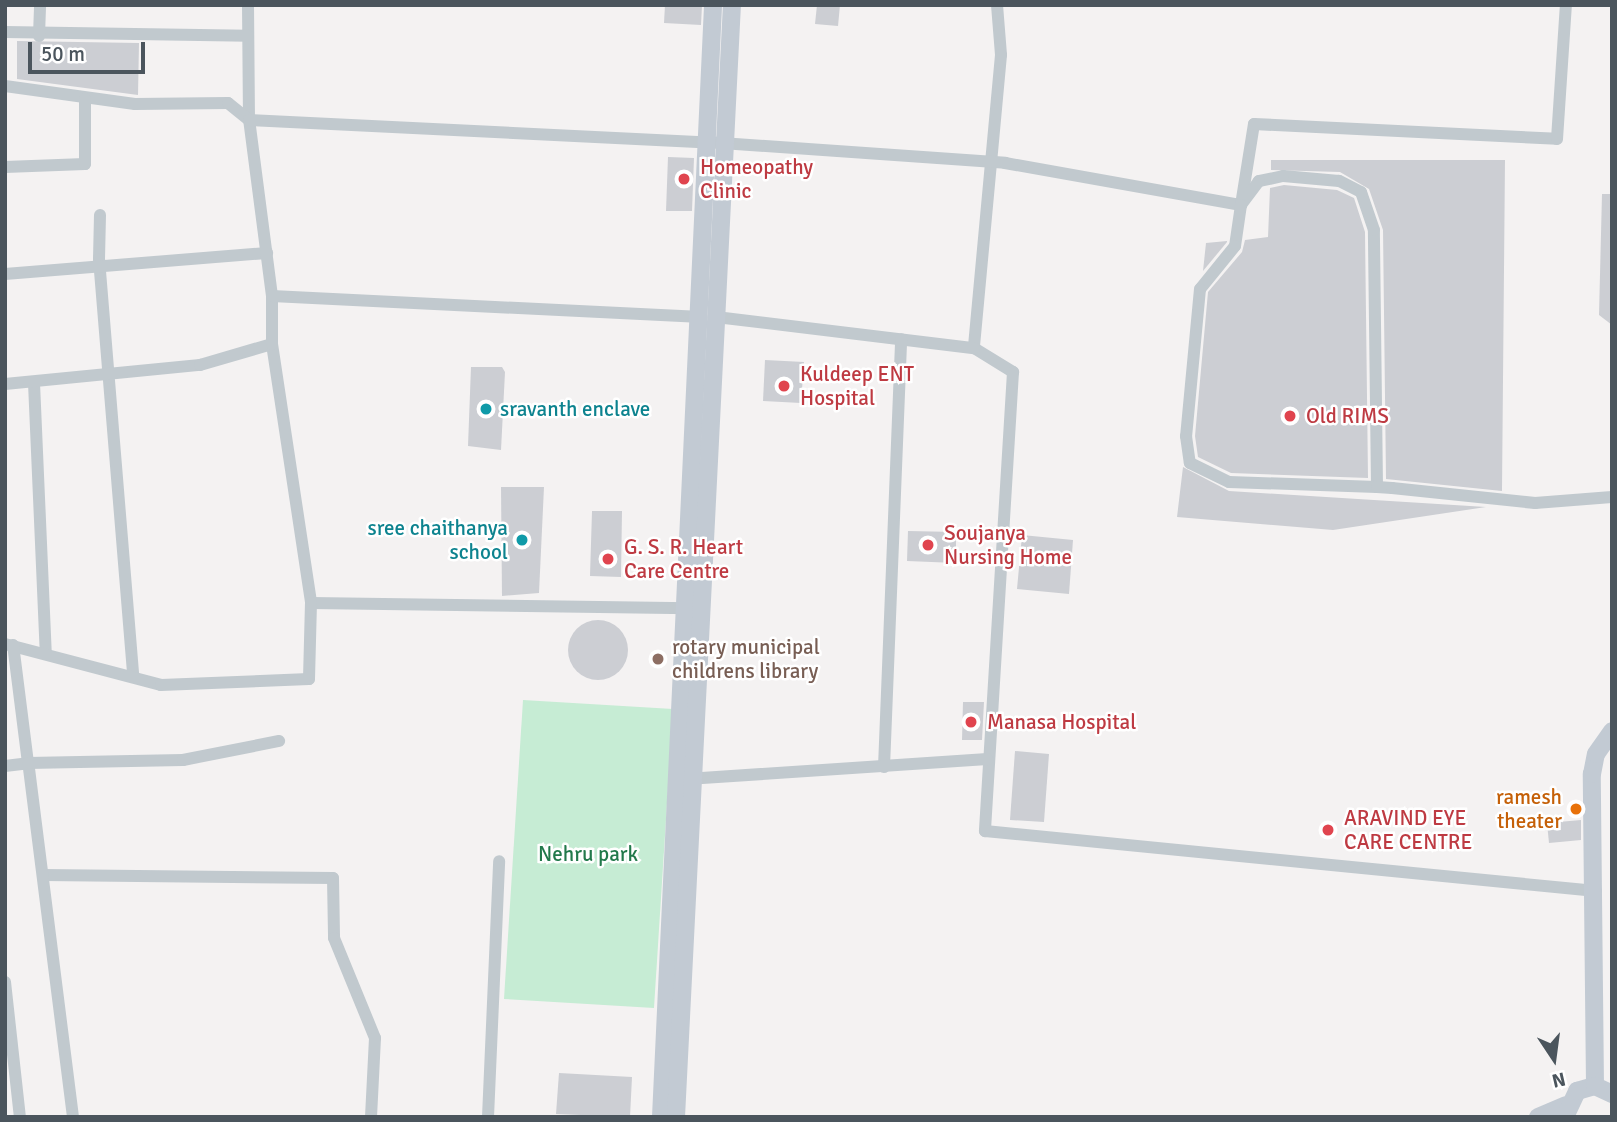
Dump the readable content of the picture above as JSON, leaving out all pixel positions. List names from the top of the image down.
{
  "parks": ["Nehru park"],
  "places": [
    "Homeopathy Clinic",
    "Kuldeep ENT Hospital",
    "sravanth enclave",
    "Old RIMS",
    "sree chaithanya school",
    "Soujanya Nursing Home",
    "G. S. R. Heart Care Centre",
    "rotary municipal childrens library",
    "Manasa Hospital",
    "ramesh theater",
    "ARAVIND EYE CARE CENTRE"
  ],
  "scale_bar": "50 m",
  "north": "bottom"
}
